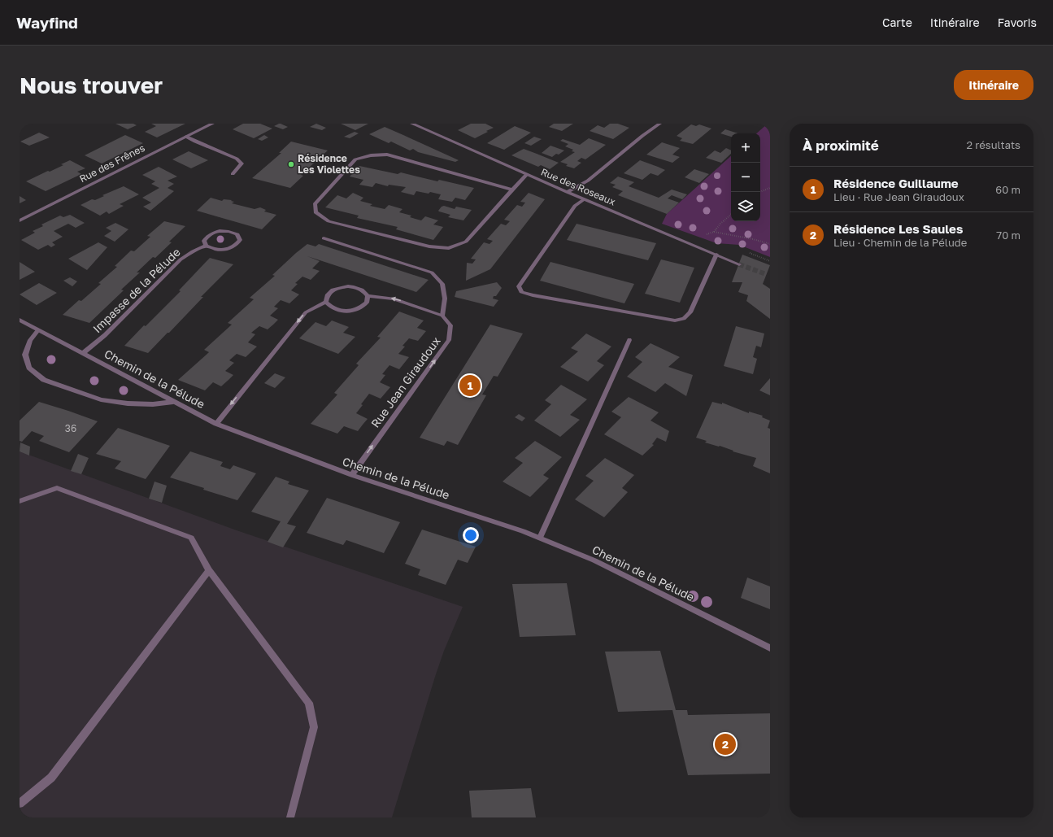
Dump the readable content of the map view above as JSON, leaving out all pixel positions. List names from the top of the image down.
{
  "streets": {
    "street": [
      "Rue des Frênes",
      "Rue des Roseaux",
      "Impasse de la Pélude",
      "Chemin de la Pélude",
      "Rue Jean Giraudoux"
    ]
  },
  "crossings": [
    ["Impasse de la Pélude", "Chemin de la Pélude"],
    ["Chemin de la Pélude", "Rue Jean Giraudoux"]
  ],
  "one_way": ["Rue Jean Giraudoux"],
  "places": ["Résidence Les Violettes"],
  "house_numbers": ["36"],
  "page": {
    "header": "Wayfind",
    "nav": ["Carte", "Itinéraire", "Favoris"],
    "buttons": "Itinéraire",
    "title": "Nous trouver",
    "heading": ["À proximité", "2 résultats"],
    "map_buttons": ["+", "−"],
    "list": [
      {
        "mark": "1",
        "name": "Résidence Guillaume",
        "note": "Lieu · Rue Jean Giraudoux",
        "value": "60 m"
      },
      {
        "mark": "2",
        "name": "Résidence Les Saules",
        "note": "Lieu · Chemin de la Pélude",
        "value": "70 m"
      }
    ],
    "pins": ["1", "2"]
  }
}
